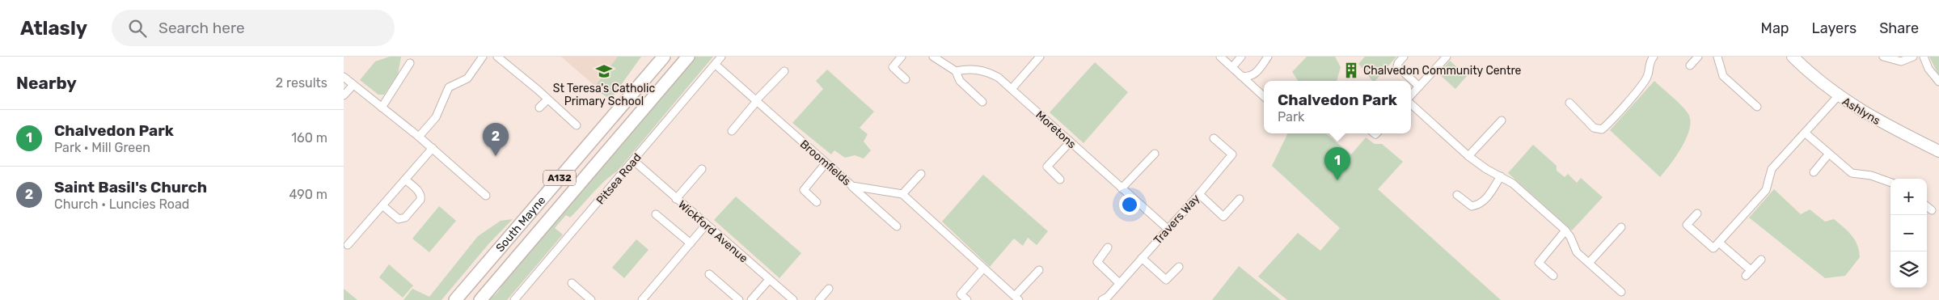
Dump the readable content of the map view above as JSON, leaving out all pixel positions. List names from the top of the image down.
{
  "streets": {
    "main road": ["A132", "South Mayne"],
    "street": [
      "Ashlyns",
      "Moretons",
      "Broomfields",
      "Pitsea Road",
      "Travers Way",
      "Wickford Avenue"
    ]
  },
  "crossings": [
    ["Moretons", "Travers Way"],
    ["Broomfields", "Pitsea Road"],
    ["Pitsea Road", "Wickford Avenue"]
  ],
  "places": {
    "building": ["Chalvedon Community Centre"],
    "school or university": ["St Teresa's Catholic Primary School"]
  },
  "page": {
    "header": "Atlasly",
    "search": "Search here",
    "nav": ["Map", "Layers", "Share"],
    "heading": ["Nearby", "2 results"],
    "popup": ["Chalvedon Park", "Park"],
    "list": [
      {
        "mark": "1",
        "name": "Chalvedon Park",
        "note": "Park · Mill Green",
        "value": "160 m"
      },
      {
        "mark": "2",
        "name": "Saint Basil's Church",
        "note": "Church · Luncies Road",
        "value": "490 m"
      }
    ],
    "pins": ["2", "1"],
    "map_buttons": ["+", "−"]
  }
}
